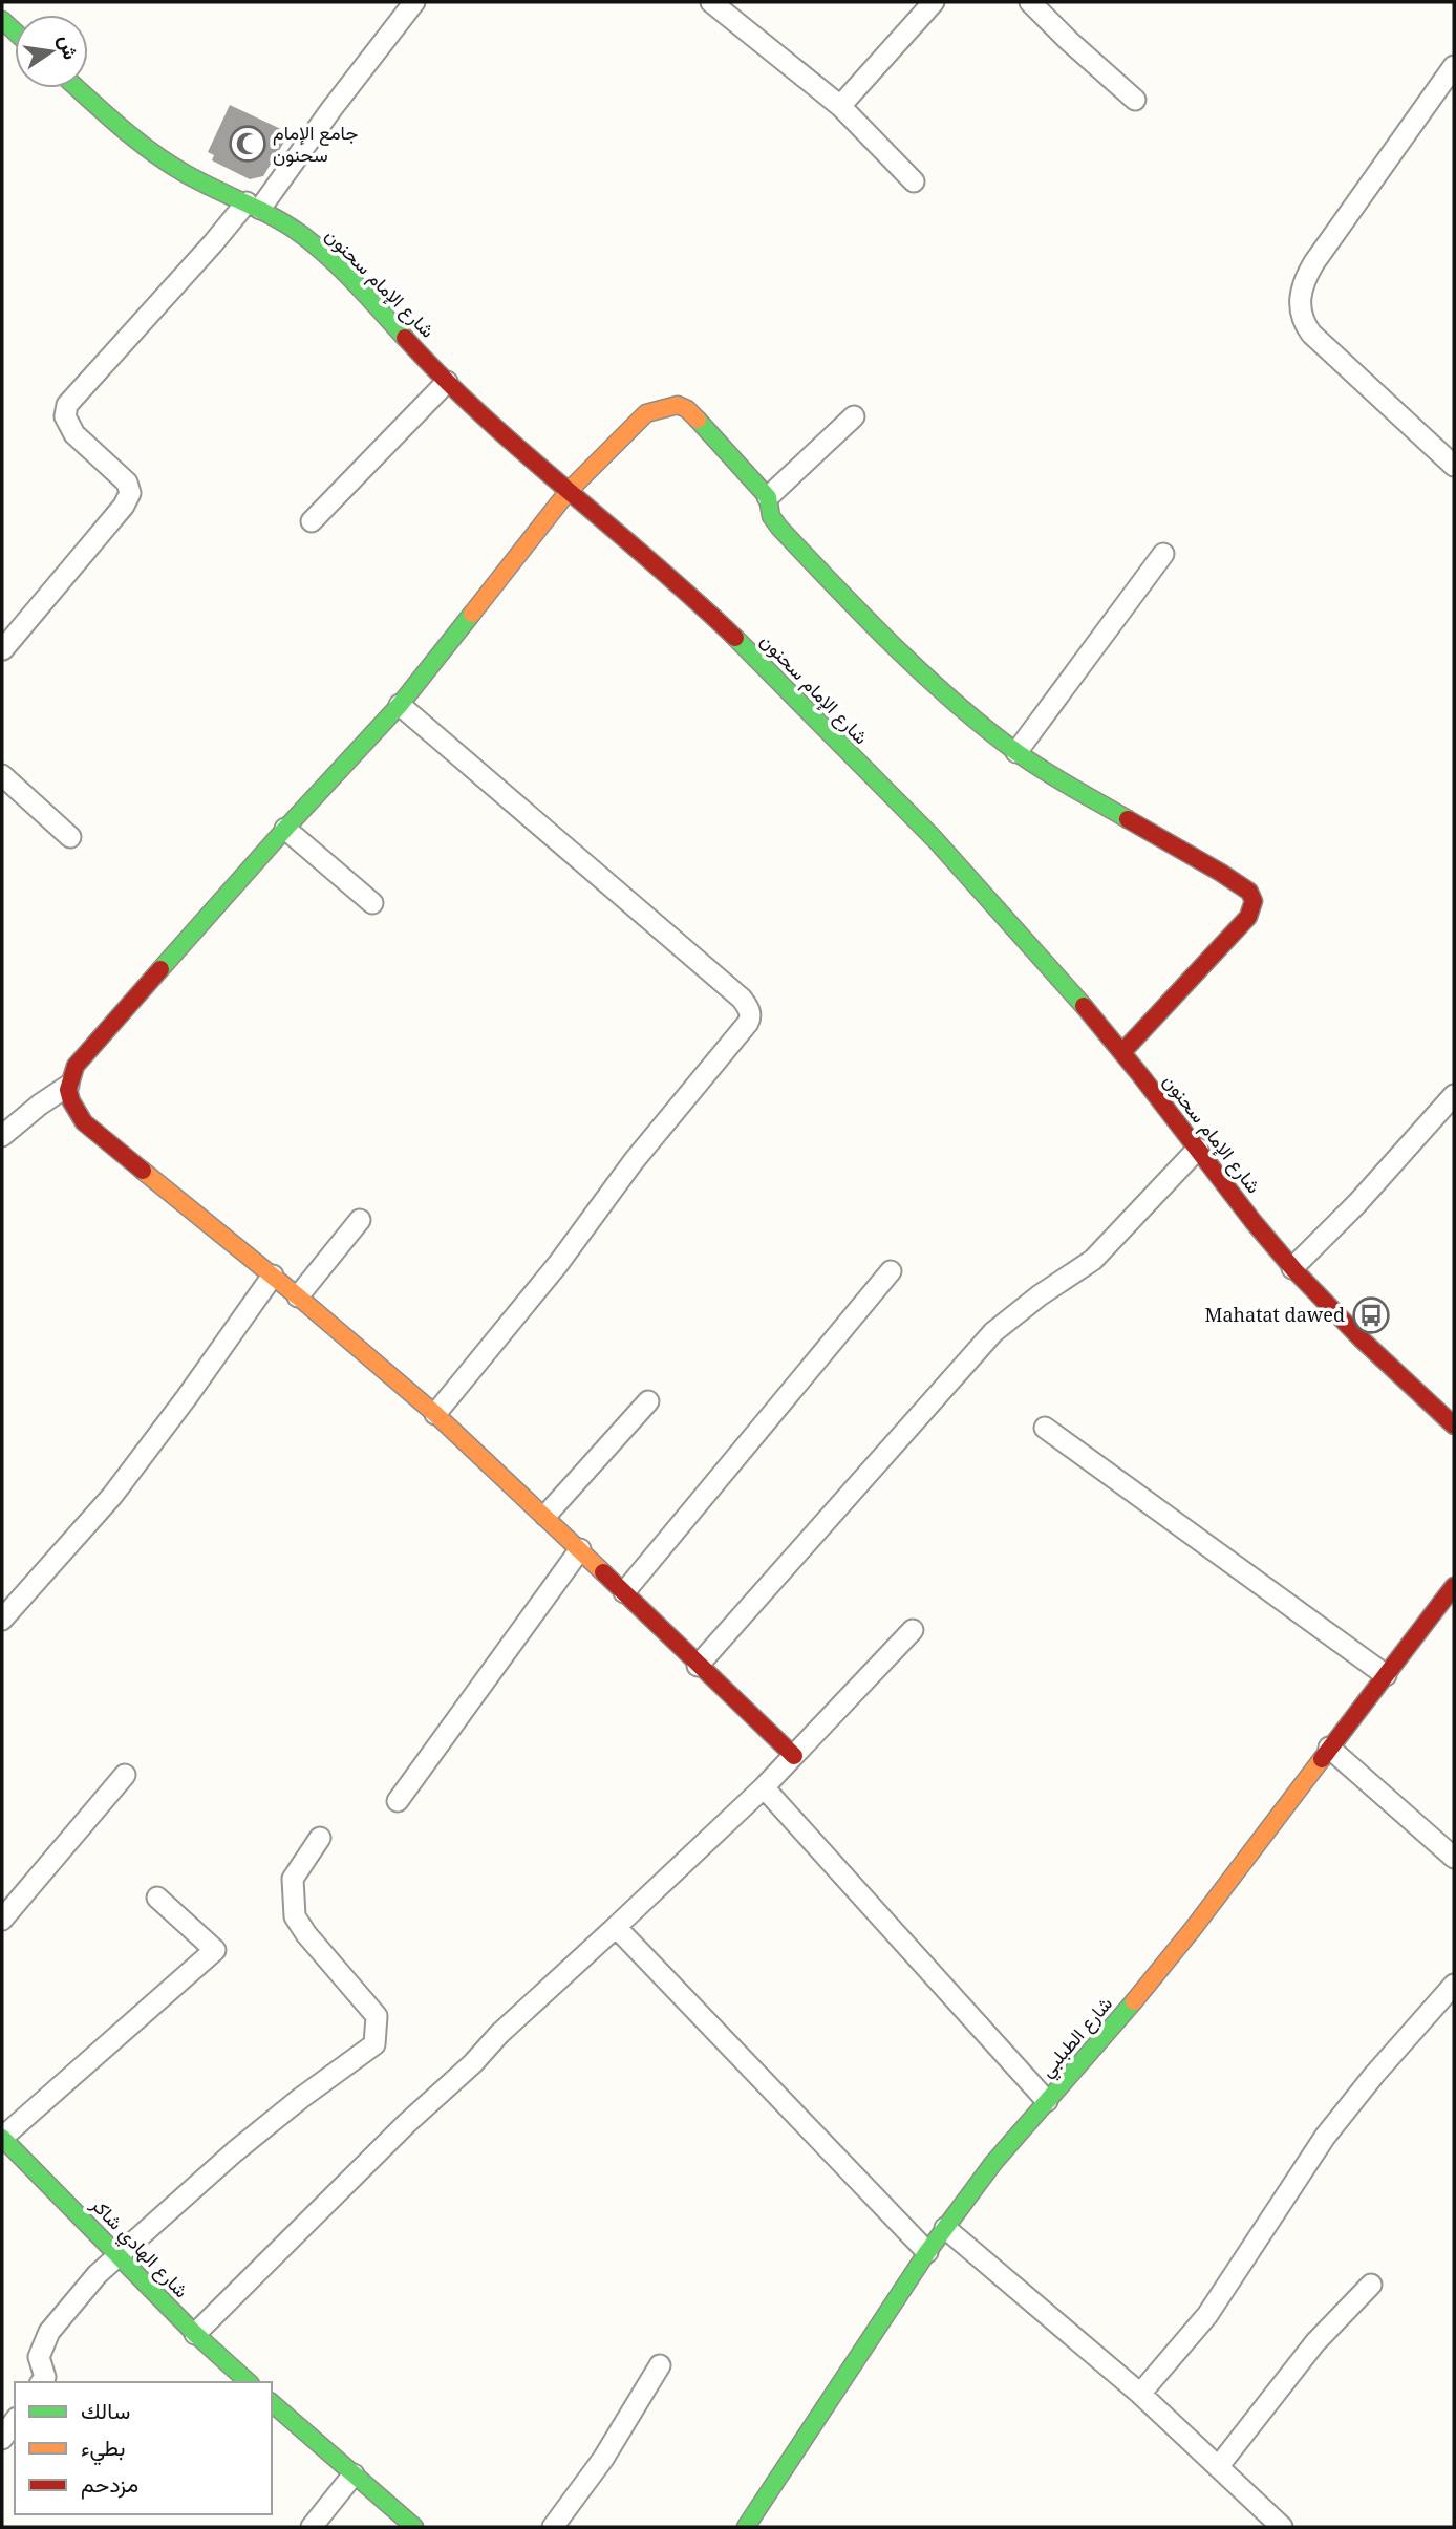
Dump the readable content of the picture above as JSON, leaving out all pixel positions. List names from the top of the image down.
{
  "streets": {
    "street": ["شارع الإمام سحنون", "شارع الطبلبي", "شارع الهادي شاكر"]
  },
  "places": {
    "mosque": ["جامع الإمام سحنون"],
    "bus stop": ["Mahatat dawed"]
  },
  "legend": ["سالك", "بطيء", "مزدحم"],
  "north": "right"
}
